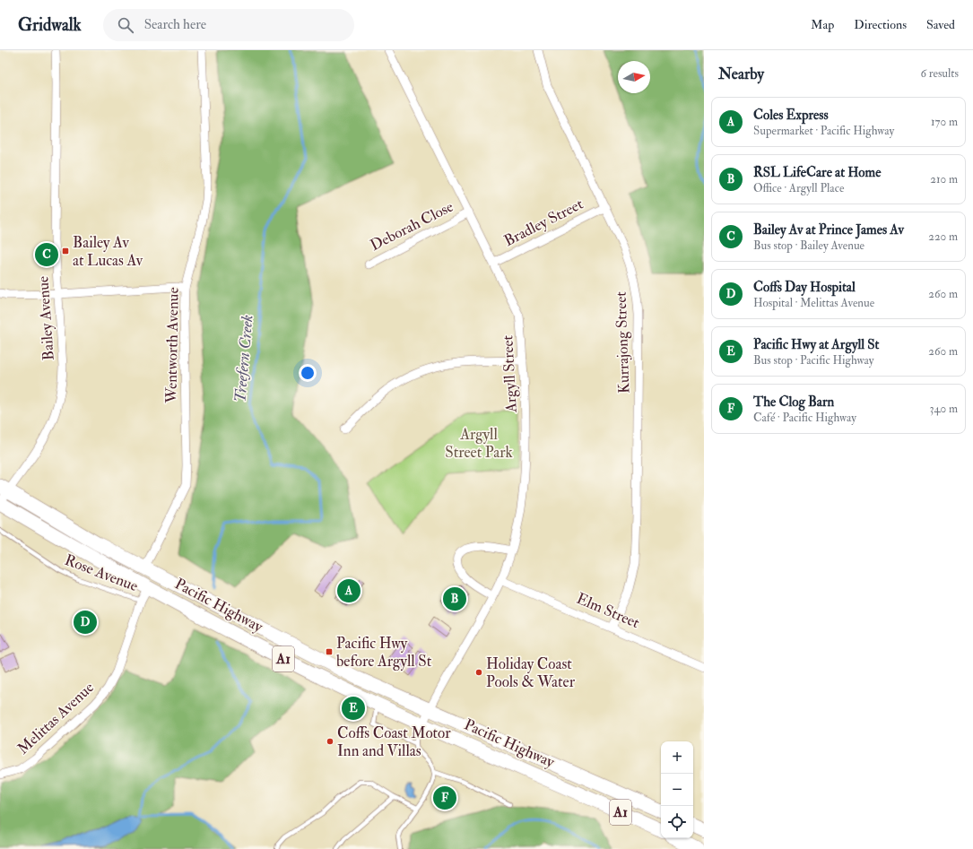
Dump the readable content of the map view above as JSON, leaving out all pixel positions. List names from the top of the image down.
{
  "streets": {
    "highway": ["Pacific Highway", "A1"],
    "street": [
      "Bradley Street",
      "Deborah Close",
      "Bailey Avenue",
      "Kurrajong Street",
      "Wentworth Avenue",
      "Argyll Street",
      "Elm Street",
      "Melittas Avenue"
    ],
    "lane": ["Rose Avenue"]
  },
  "crossings": [
    ["Bradley Street", "Kurrajong Street"],
    ["Bradley Street", "Argyll Street"],
    ["Deborah Close", "Argyll Street"],
    ["Bailey Avenue", "Pacific Highway"],
    ["Kurrajong Street", "Elm Street"],
    ["Wentworth Avenue", "Pacific Highway"],
    ["Argyll Street", "Pacific Highway"],
    ["Argyll Street", "Elm Street"],
    ["Rose Avenue", "Melittas Avenue"],
    ["Pacific Highway", "Melittas Avenue"]
  ],
  "water": ["Treefern Creek"],
  "parks": ["Argyll Street Park"],
  "places": {
    "transit": ["Bailey Av at Lucas Av", "Pacific Hwy before Argyll St"],
    "other": ["Holiday Coast Pools & Water", "Coffs Coast Motor Inn and Villas"]
  },
  "north": "right",
  "page": {
    "header": "Gridwalk",
    "search": "Search here",
    "nav": ["Map", "Directions", "Saved"],
    "heading": ["Nearby", "6 results"],
    "list": [
      {
        "mark": "A",
        "name": "Coles Express",
        "note": "Supermarket · Pacific Highway",
        "value": "170 m"
      },
      {
        "mark": "B",
        "name": "RSL LifeCare at Home",
        "note": "Office · Argyll Place",
        "value": "210 m"
      },
      {
        "mark": "C",
        "name": "Bailey Av at Prince James Av",
        "note": "Bus stop · Bailey Avenue",
        "value": "220 m"
      },
      {
        "mark": "D",
        "name": "Coffs Day Hospital",
        "note": "Hospital · Melittas Avenue",
        "value": "260 m"
      },
      {
        "mark": "E",
        "name": "Pacific Hwy at Argyll St",
        "note": "Bus stop · Pacific Highway",
        "value": "260 m"
      },
      {
        "mark": "F",
        "name": "The Clog Barn",
        "note": "Café · Pacific Highway",
        "value": "340 m"
      }
    ],
    "pins": [
      "C",
      "A",
      "B",
      "D",
      "E",
      "F"
    ],
    "map_buttons": ["+", "−"]
  }
}
